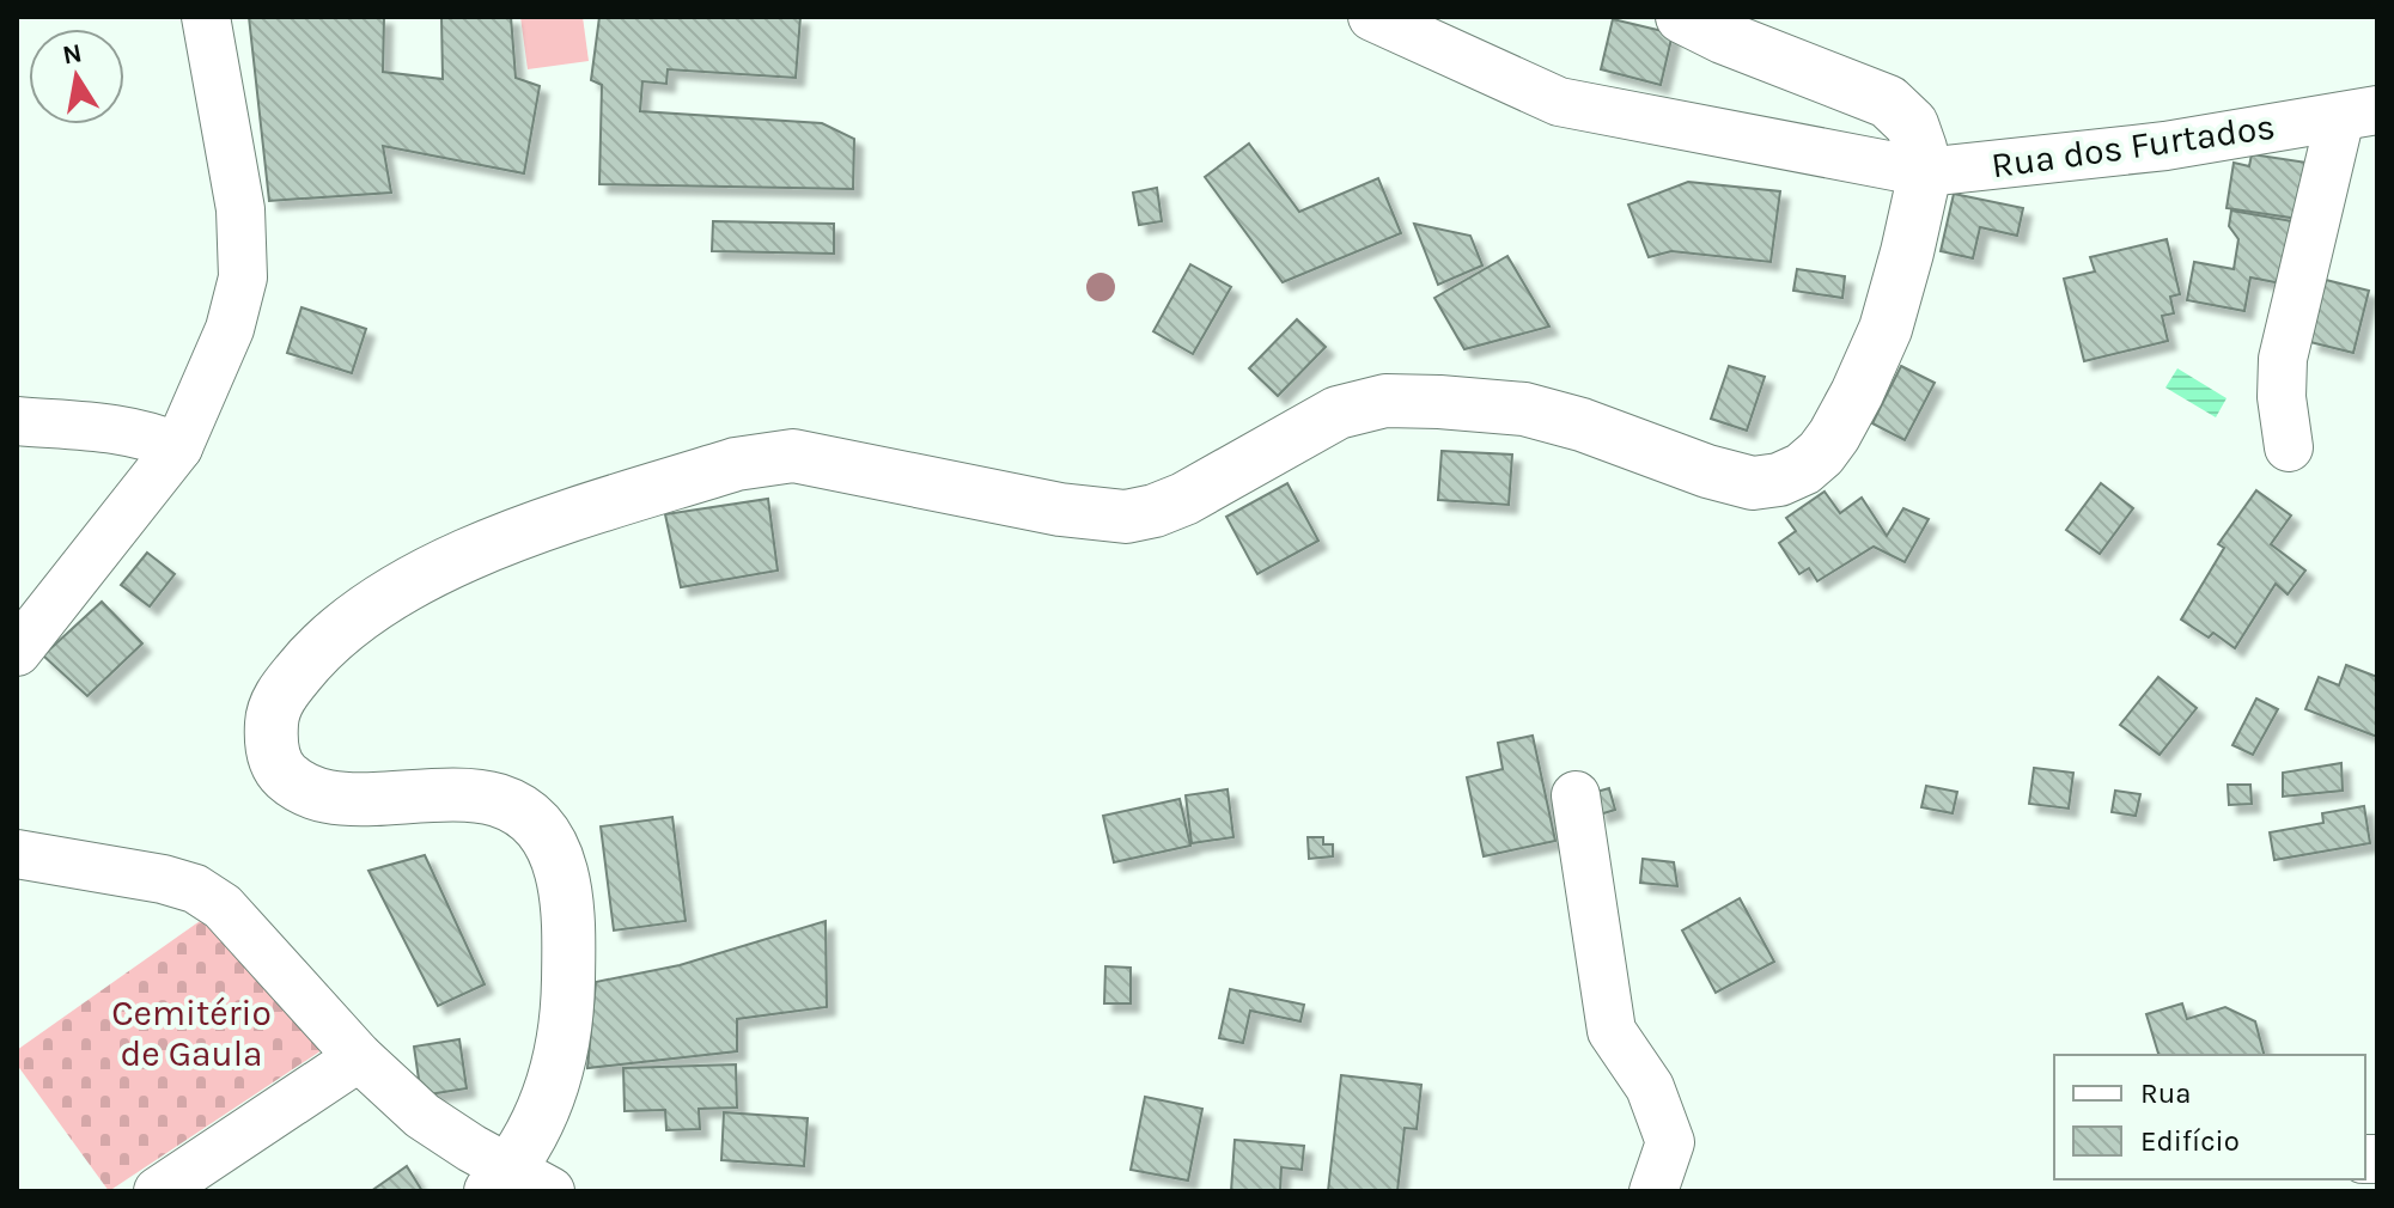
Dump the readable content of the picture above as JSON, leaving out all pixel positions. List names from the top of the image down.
{
  "streets": {
    "street": ["Rua dos Furtados"]
  },
  "parks": ["Cemitério de Gaula"],
  "legend": ["Rua", "Edifício"],
  "north": "top"
}
